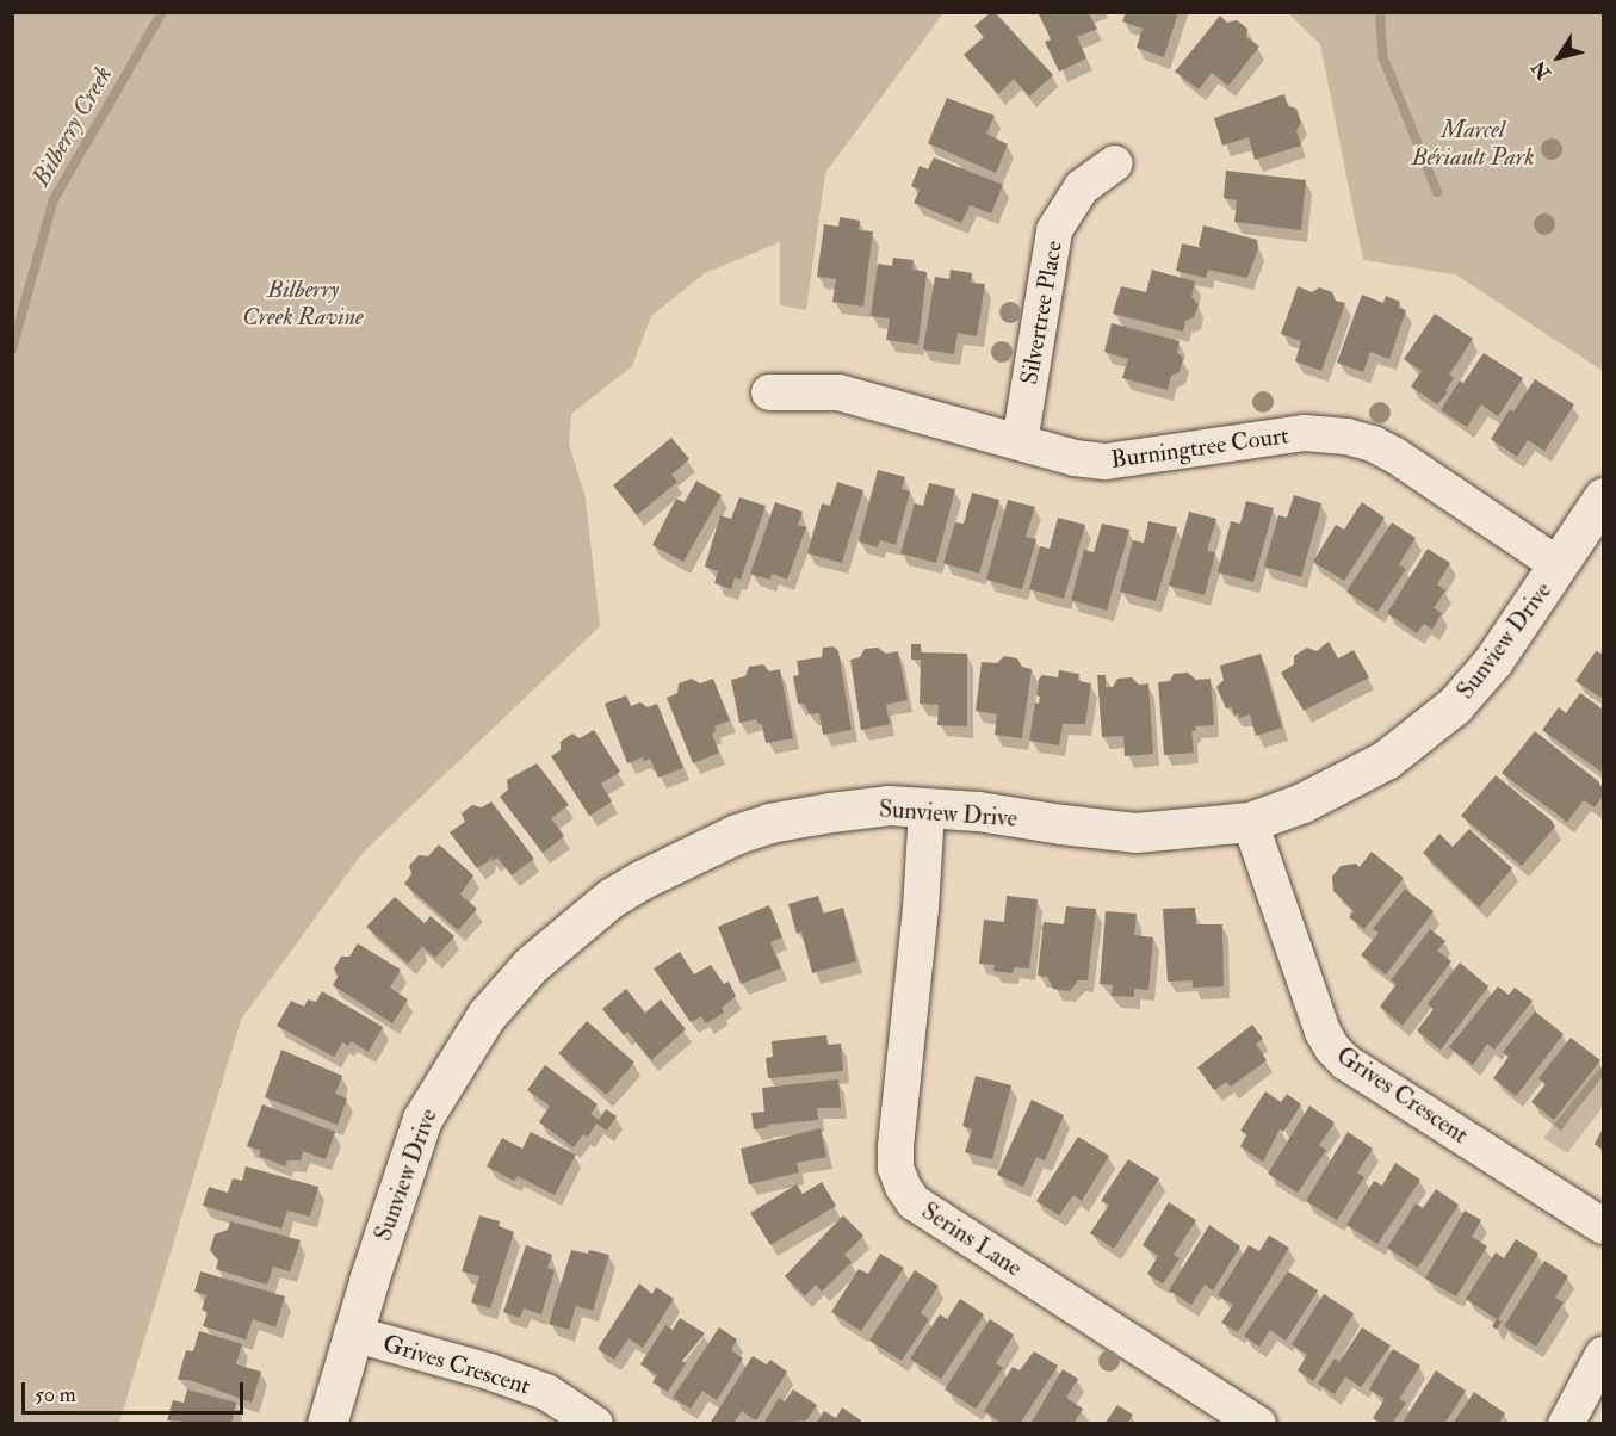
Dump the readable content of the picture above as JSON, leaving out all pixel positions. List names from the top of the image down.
{
  "streets": {
    "street": [
      "Silvertree Place",
      "Burningtree Court",
      "Sunview Drive",
      "Grives Crescent",
      "Serins Lane"
    ]
  },
  "crossings": [
    ["Silvertree Place", "Burningtree Court"],
    ["Burningtree Court", "Sunview Drive"],
    ["Sunview Drive", "Grives Crescent"],
    ["Sunview Drive", "Serins Lane"]
  ],
  "water": ["Bilberry Creek"],
  "parks": ["Marcel Bériault Park", "Bilberry Creek Ravine"],
  "scale_bar": "50 m",
  "north": "bottom left"
}
